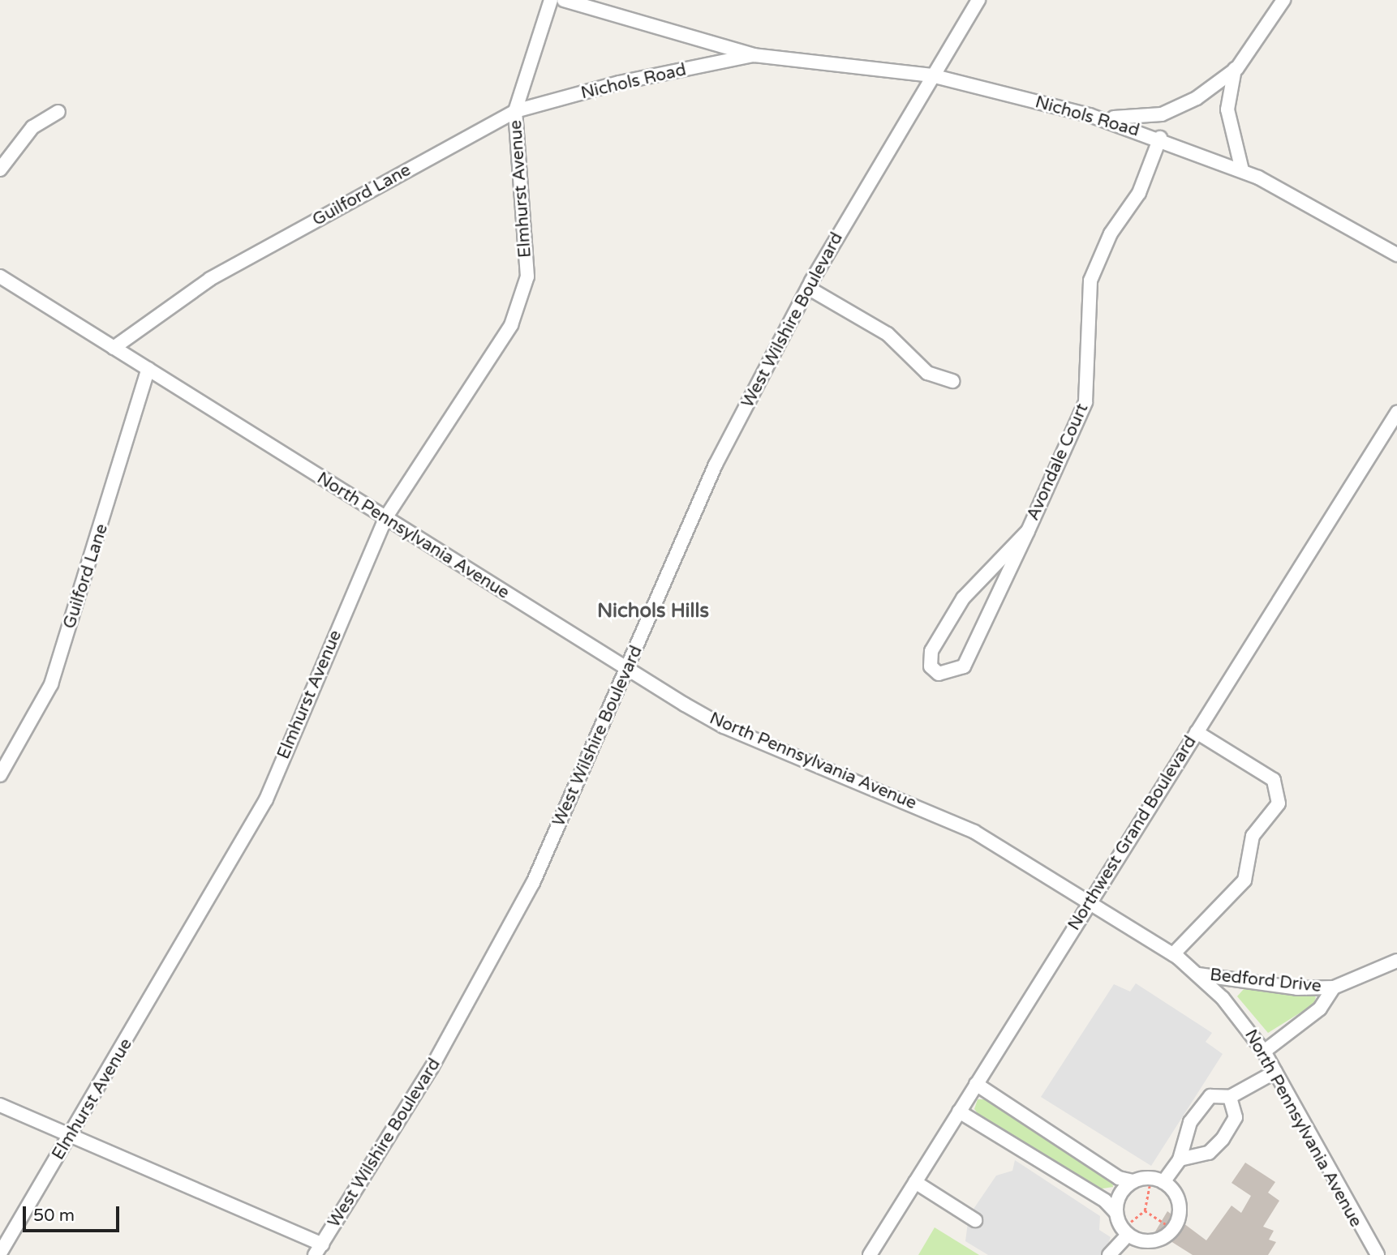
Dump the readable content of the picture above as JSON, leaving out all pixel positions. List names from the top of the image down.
{
  "streets": {
    "street": [
      "Nichols Road",
      "Elmhurst Avenue",
      "Guilford Lane",
      "West Wilshire Boulevard",
      "Avondale Court",
      "North Pennsylvania Avenue",
      "Northwest Grand Boulevard",
      "Bedford Drive"
    ]
  },
  "crossings": [
    ["Nichols Road", "Elmhurst Avenue"],
    ["Nichols Road", "Guilford Lane"],
    ["Nichols Road", "West Wilshire Boulevard"],
    ["Nichols Road", "Avondale Court"],
    ["Elmhurst Avenue", "Guilford Lane"],
    ["Elmhurst Avenue", "North Pennsylvania Avenue"],
    ["Guilford Lane", "North Pennsylvania Avenue"],
    ["West Wilshire Boulevard", "North Pennsylvania Avenue"],
    ["North Pennsylvania Avenue", "Northwest Grand Boulevard"],
    ["North Pennsylvania Avenue", "Bedford Drive"]
  ],
  "districts": ["Nichols Hills"],
  "scale_bar": "50 m"
}
